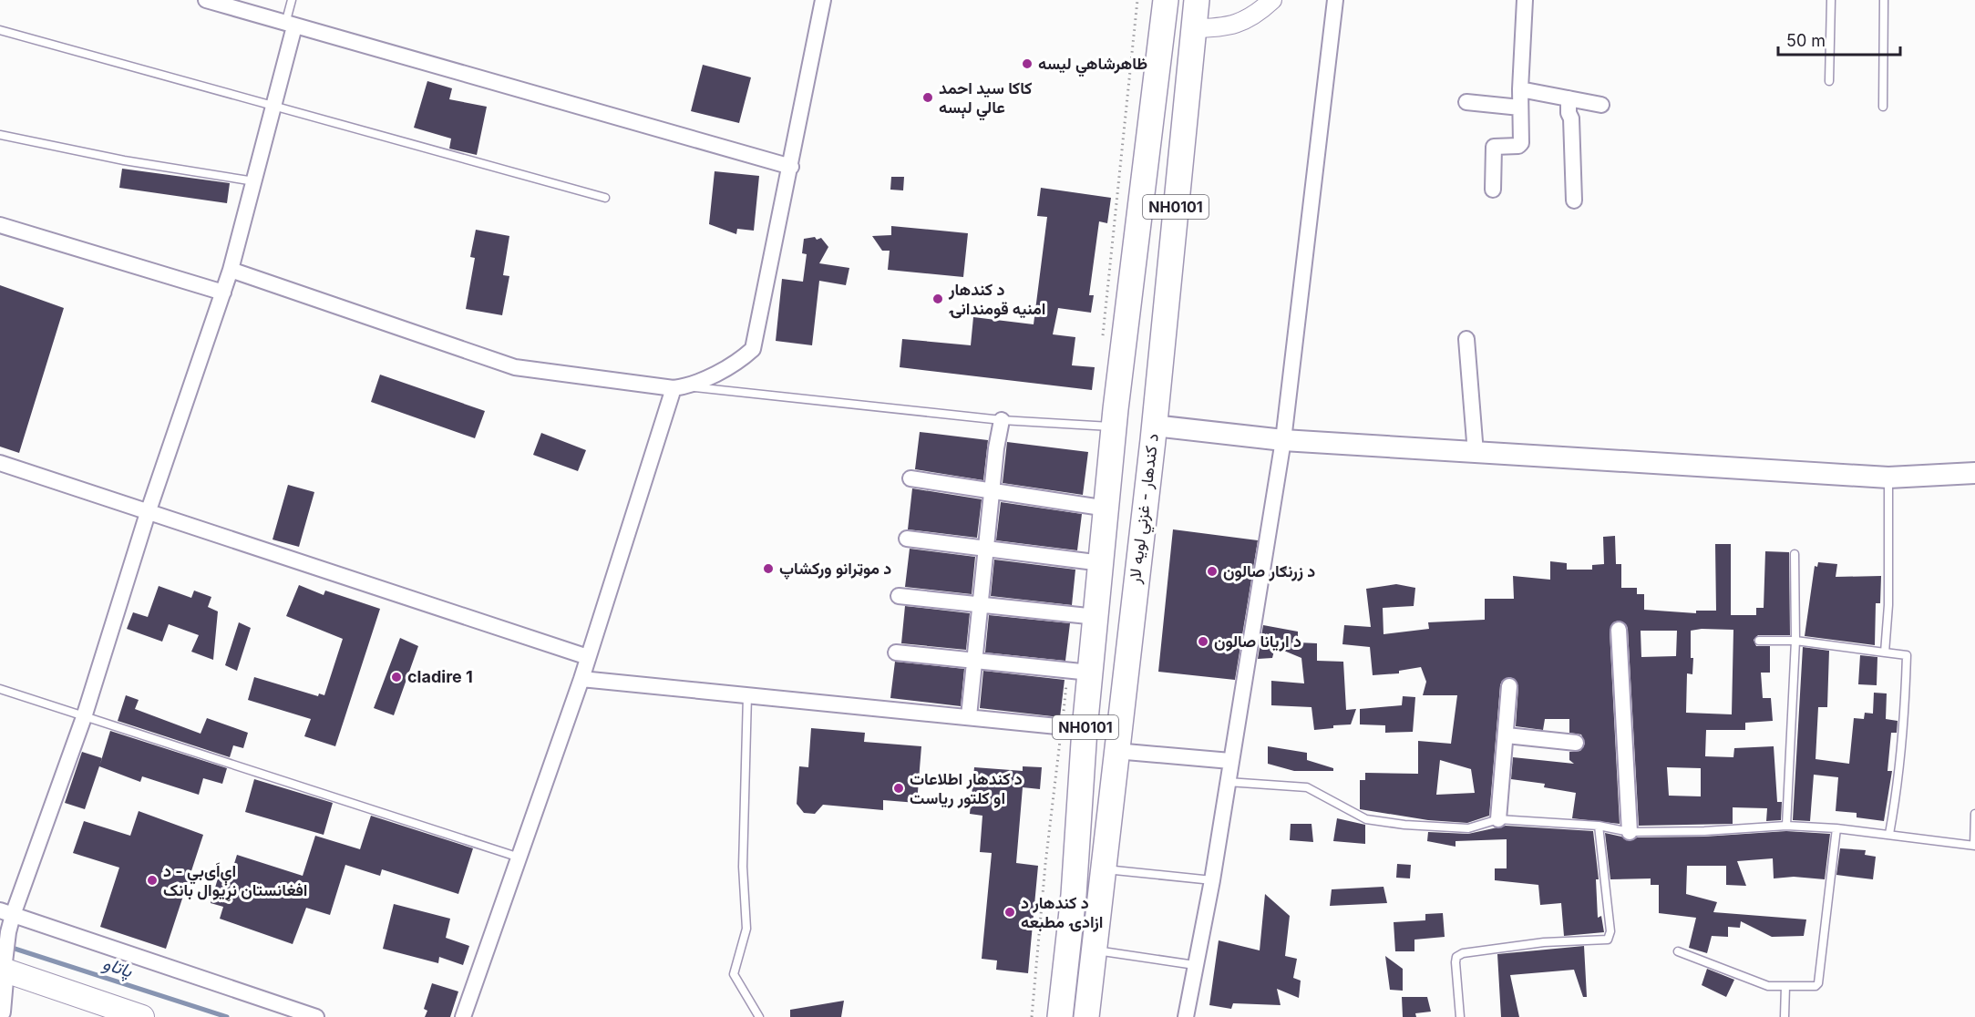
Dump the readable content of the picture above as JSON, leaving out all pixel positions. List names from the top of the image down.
{
  "streets": {
    "highway": ["NH0101", "د کندهار - غزني لويه لار"]
  },
  "water": ["پاتاو"],
  "places": [
    "ظاهرشاهي لیسه",
    "کاکا سید احمد عالي لېسه",
    "د کندهار امنيه قومندانۍ",
    "د موټرانو ورکشاپ",
    "د زرنګار صالون",
    "د اریانا صالون",
    "cladire 1",
    "د کندهار اطلاعات او کلتور رياست",
    "اې‌اَی‌بي - د افغانستان نړیوال بانک",
    "د کندهار د ازادۍ مطبعه"
  ],
  "scale_bar": "50 m"
}
